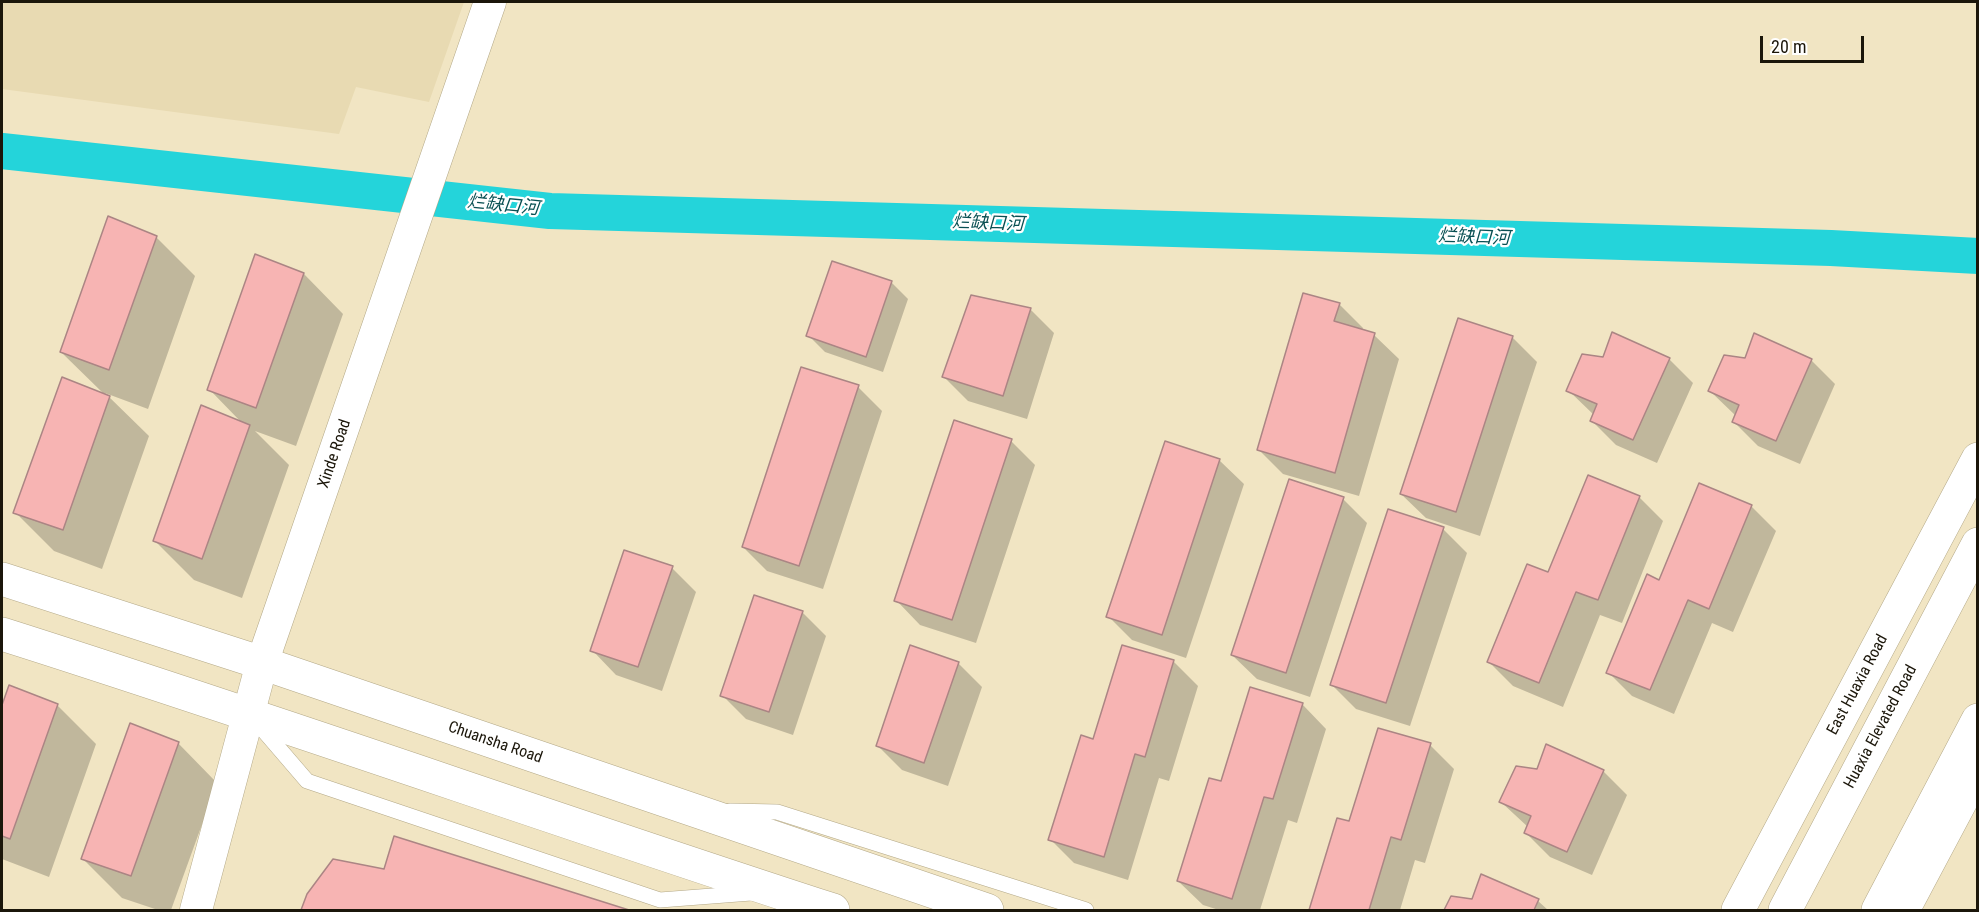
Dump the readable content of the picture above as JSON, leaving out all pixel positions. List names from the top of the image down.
{
  "streets": {
    "main road": ["East Huaxia Road", "Huaxia Elevated Road", "Chuansha Road"],
    "street": ["Xinde Road"]
  },
  "crossings": [
    ["Xinde Road", "Chuansha Road"]
  ],
  "water": ["烂缺口河"],
  "scale_bar": "20 m"
}
